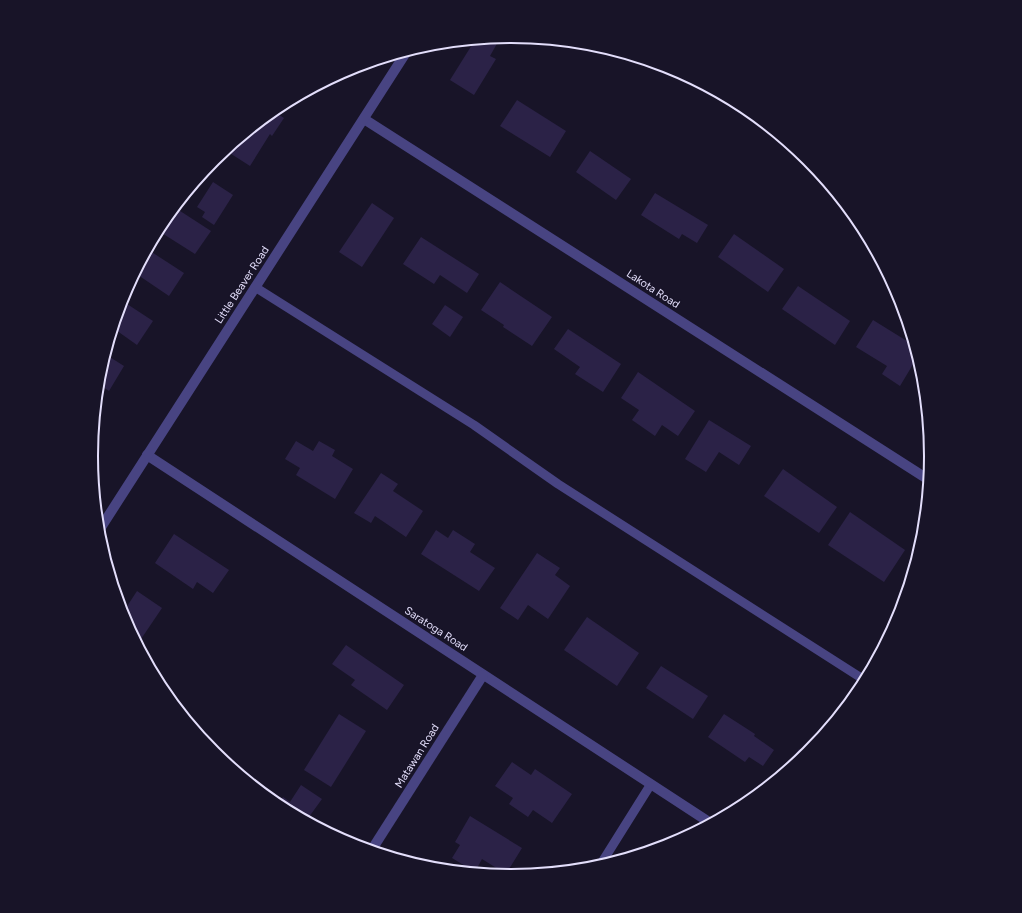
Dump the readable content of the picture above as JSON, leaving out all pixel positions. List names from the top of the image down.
{
  "streets": {
    "street": [
      "Little Beaver Road",
      "Lakota Road",
      "Saratoga Road",
      "Matawan Road"
    ]
  },
  "crossings": [
    ["Little Beaver Road", "Lakota Road"],
    ["Little Beaver Road", "Saratoga Road"],
    ["Saratoga Road", "Matawan Road"]
  ]
}
